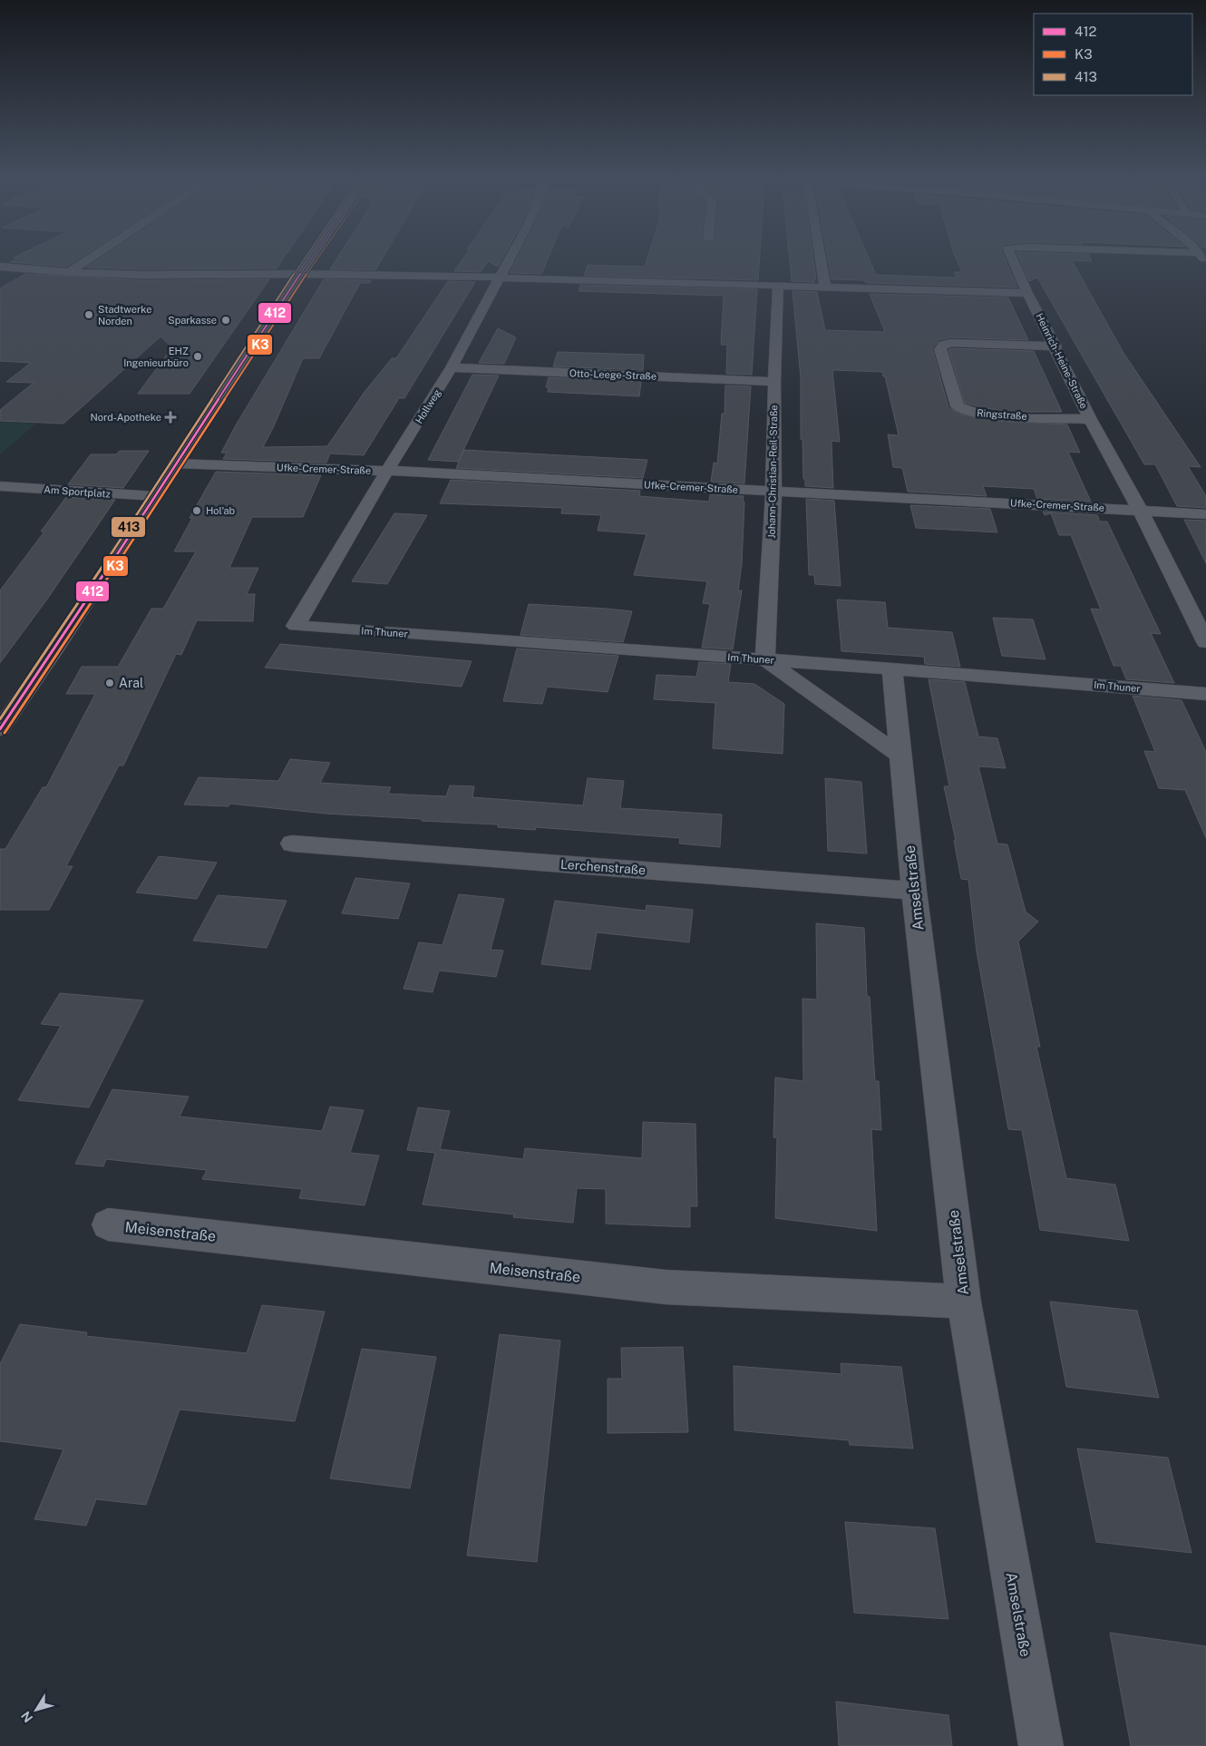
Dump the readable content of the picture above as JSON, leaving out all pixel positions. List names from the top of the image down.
{
  "streets": {
    "street": [
      "Heinrich-Heine-Straße",
      "Otto-Leege-Straße",
      "Hollweg",
      "Ringstraße",
      "Ufke-Cremer-Straße",
      "Johann-Christian-Reil-Straße",
      "Am Sportplatz",
      "Im Thuner",
      "Lerchenstraße",
      "Amselstraße",
      "Meisenstraße"
    ]
  },
  "crossings": [
    ["Heinrich-Heine-Straße", "Ringstraße"],
    ["Heinrich-Heine-Straße", "Ufke-Cremer-Straße"],
    ["Otto-Leege-Straße", "Hollweg"],
    ["Otto-Leege-Straße", "Johann-Christian-Reil-Straße"],
    ["Hollweg", "Ufke-Cremer-Straße"],
    ["Hollweg", "Im Thuner"],
    ["Ufke-Cremer-Straße", "Johann-Christian-Reil-Straße"],
    ["Johann-Christian-Reil-Straße", "Im Thuner"],
    ["Im Thuner", "Amselstraße"],
    ["Lerchenstraße", "Amselstraße"],
    ["Amselstraße", "Meisenstraße"]
  ],
  "places": {
    "other": [
      "Stadtwerke Norden",
      "Sparkasse",
      "EHZ Ingenieurbüro",
      "Hol'ab",
      "Aral"
    ],
    "health": ["Nord-Apotheke"]
  },
  "lines": ["transit line 412", "transit line K3", "transit line 413"],
  "legend": ["412", "K3", "413"],
  "north": "bottom left"
}
